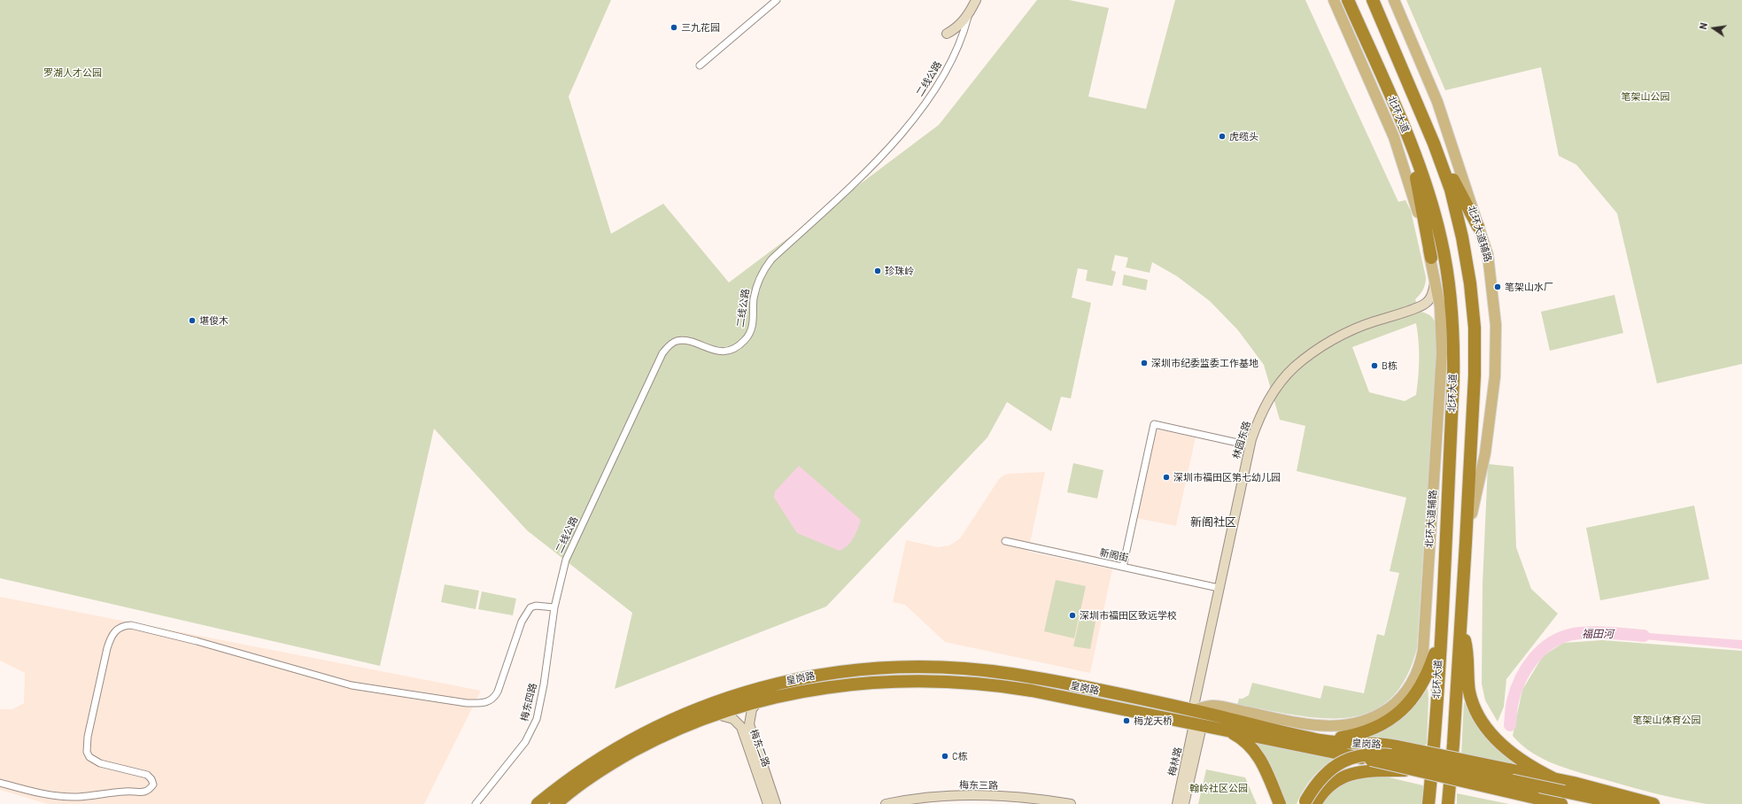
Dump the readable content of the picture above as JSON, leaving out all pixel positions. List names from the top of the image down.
{
  "streets": {
    "highway": ["北环大道", "皇岗路"],
    "main road": ["北环大道辅路"],
    "street": [
      "二线公路",
      "林园东路",
      "新阁街",
      "梅东四路",
      "梅东二路",
      "梅林路",
      "梅东三路"
    ]
  },
  "crossings": [
    ["二线公路", "梅东四路"],
    ["北环大道", "北环大道辅路"],
    ["北环大道辅路", "林园东路"],
    ["北环大道辅路", "皇岗路"],
    ["林园东路", "新阁街"],
    ["林园东路", "皇岗路"],
    ["皇岗路", "梅东二路"],
    ["皇岗路", "梅林路"]
  ],
  "districts": ["新阁社区"],
  "water": ["福田河"],
  "parks": [
    "罗湖人才公园",
    "笔架山公园",
    "笔架山体育公园",
    "翰岭社区公园"
  ],
  "places": [
    "三九花园",
    "虎缆头",
    "珍珠岭",
    "笔架山水厂",
    "堪俊木",
    "深圳市纪委监委工作基地",
    "B栋",
    "深圳市福田区第七幼儿园",
    "深圳市福田区致远学校",
    "梅龙天桥",
    "C栋"
  ],
  "north": "left"
}
